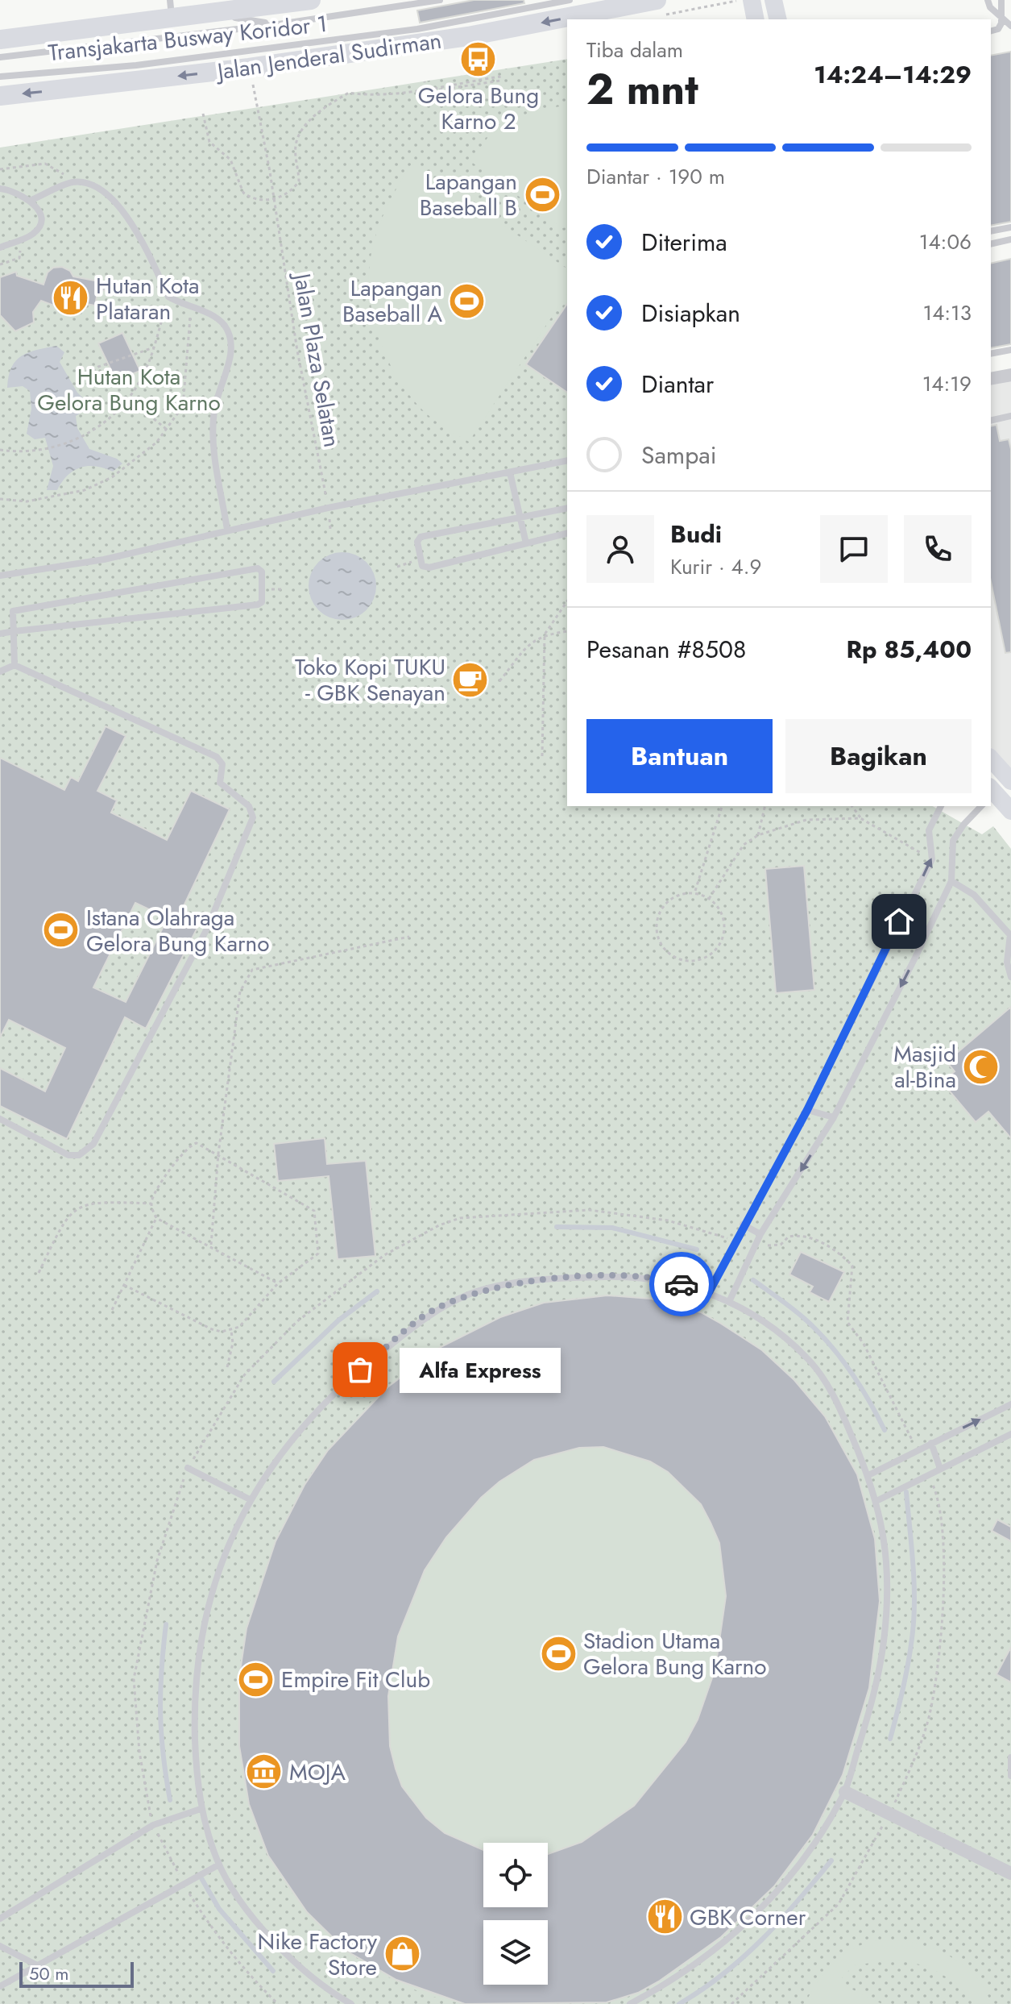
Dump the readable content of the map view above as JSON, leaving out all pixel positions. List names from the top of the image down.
{
  "streets": {
    "main road": ["Jalan Jenderal Sudirman"],
    "lane": ["Transjakarta Busway Koridor 1"],
    "path": ["Jalan Plaza Selatan"]
  },
  "crossings": [
    ["Jalan Jenderal Sudirman", "Jalan Plaza Selatan"]
  ],
  "parks": ["Hutan Kota Gelora Bung Karno"],
  "places": {
    "bus stop": ["Gelora Bung Karno 2"],
    "sports": [
      "Lapangan Baseball B",
      "Lapangan Baseball A",
      "Istana Olahraga Gelora Bung Karno",
      "Stadion Utama Gelora Bung Karno",
      "Empire Fit Club"
    ],
    "restaurant": ["Hutan Kota Plataran", "GBK Corner"],
    "cafe": ["Toko Kopi TUKU - GBK Senayan"],
    "mosque": ["Masjid al-Bina"],
    "other": ["Alfa Express"],
    "museum": ["MOJA"],
    "shop": ["Nike Factory Store"]
  },
  "scale_bar": "50 m",
  "page": {
    "heading": ["2 mnt", "Tiba dalam", "14:24–14:29"],
    "panel": [
      "Budi",
      "Kurir · 4.9",
      "Pesanan #8508",
      "Rp 85,400"
    ],
    "bar": "Diantar · 190 m",
    "list": [
      ["Diterima", "14:06"],
      ["Disiapkan", "14:13"],
      ["Diantar", "14:19"],
      "Sampai"
    ],
    "buttons": ["Bantuan", "Bagikan"],
    "bubble": "Alfa Express",
    "scale": "50 m"
  }
}
